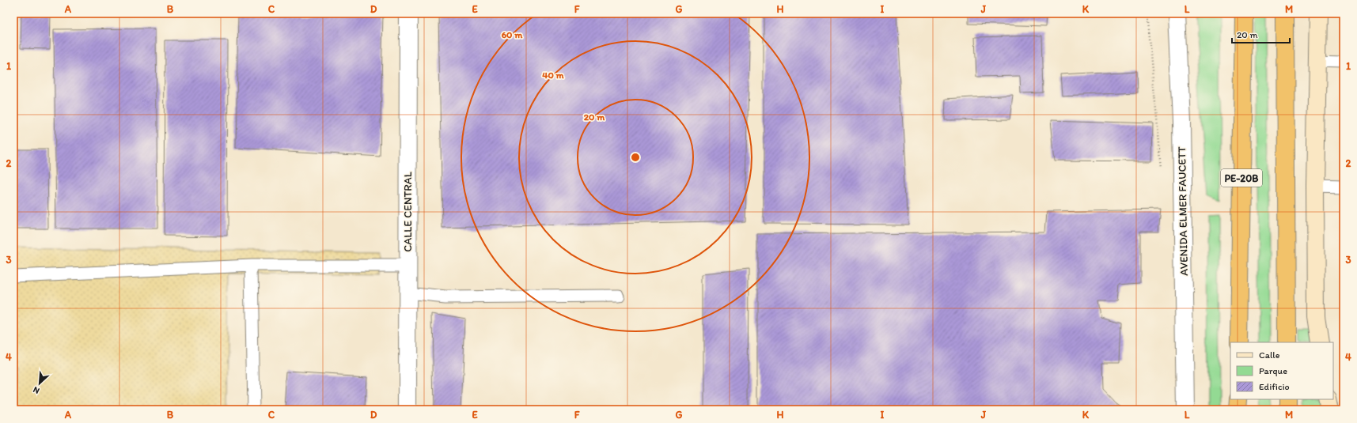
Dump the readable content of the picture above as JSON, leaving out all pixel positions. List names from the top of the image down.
{
  "streets": {
    "highway": ["PE-20B"],
    "street": ["AVENIDA ELMER FAUCETT", "CALLE CENTRAL"]
  },
  "legend": ["Calle", "Parque", "Edificio"],
  "scale_bar": "20 m",
  "north": "bottom left",
  "grid": {
    "columns": [
      "A",
      "B",
      "C",
      "D",
      "E",
      "F",
      "G",
      "H",
      "I",
      "J",
      "K",
      "L",
      "M"
    ],
    "rows": [
      "1",
      "2",
      "3",
      "4"
    ]
  },
  "rings": ["60 m", "40 m", "20 m"]
}
